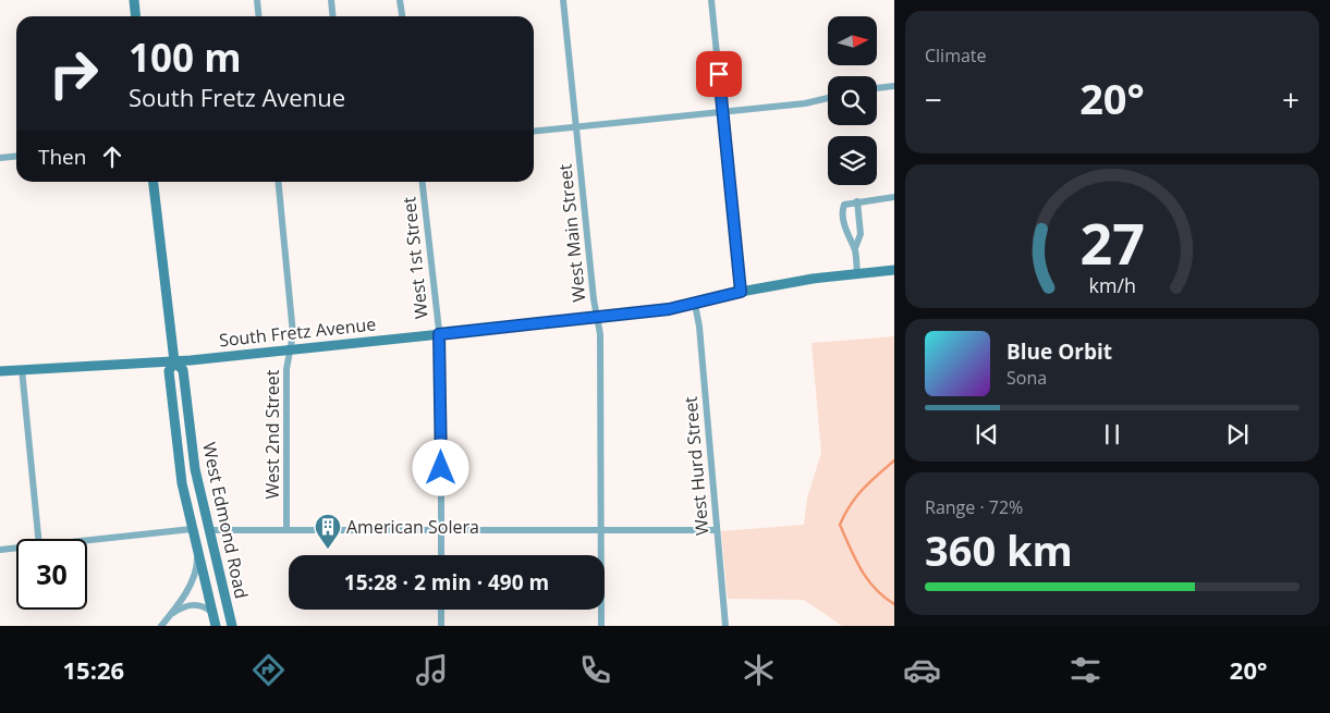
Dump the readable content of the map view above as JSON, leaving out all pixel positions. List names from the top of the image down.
{
  "streets": {
    "street": [
      "West Main Street",
      "West 1st Street",
      "South Fretz Avenue",
      "West 2nd Street",
      "West Hurd Street",
      "West Edmond Road"
    ]
  },
  "crossings": [
    ["West Main Street", "South Fretz Avenue"],
    ["West 1st Street", "South Fretz Avenue"],
    ["South Fretz Avenue", "West 2nd Street"],
    ["South Fretz Avenue", "West Hurd Street"],
    ["South Fretz Avenue", "West Edmond Road"]
  ],
  "places": {
    "building": ["American Solera"]
  },
  "north": "right",
  "page": {
    "tile": [
      "Climate",
      ["Range · 72%", "360 km"]
    ],
    "turn": ["100 m", "South Fretz Avenue"],
    "heat": ["−", "20°", "+"],
    "then": "Then",
    "song": ["Blue Orbit", "Sona"],
    "limit": "30",
    "trip": "15:28 · 2 min · 490 m",
    "tabs": ["15:26", "20°"],
    "gauge": ["27", "km/h"]
  }
}
